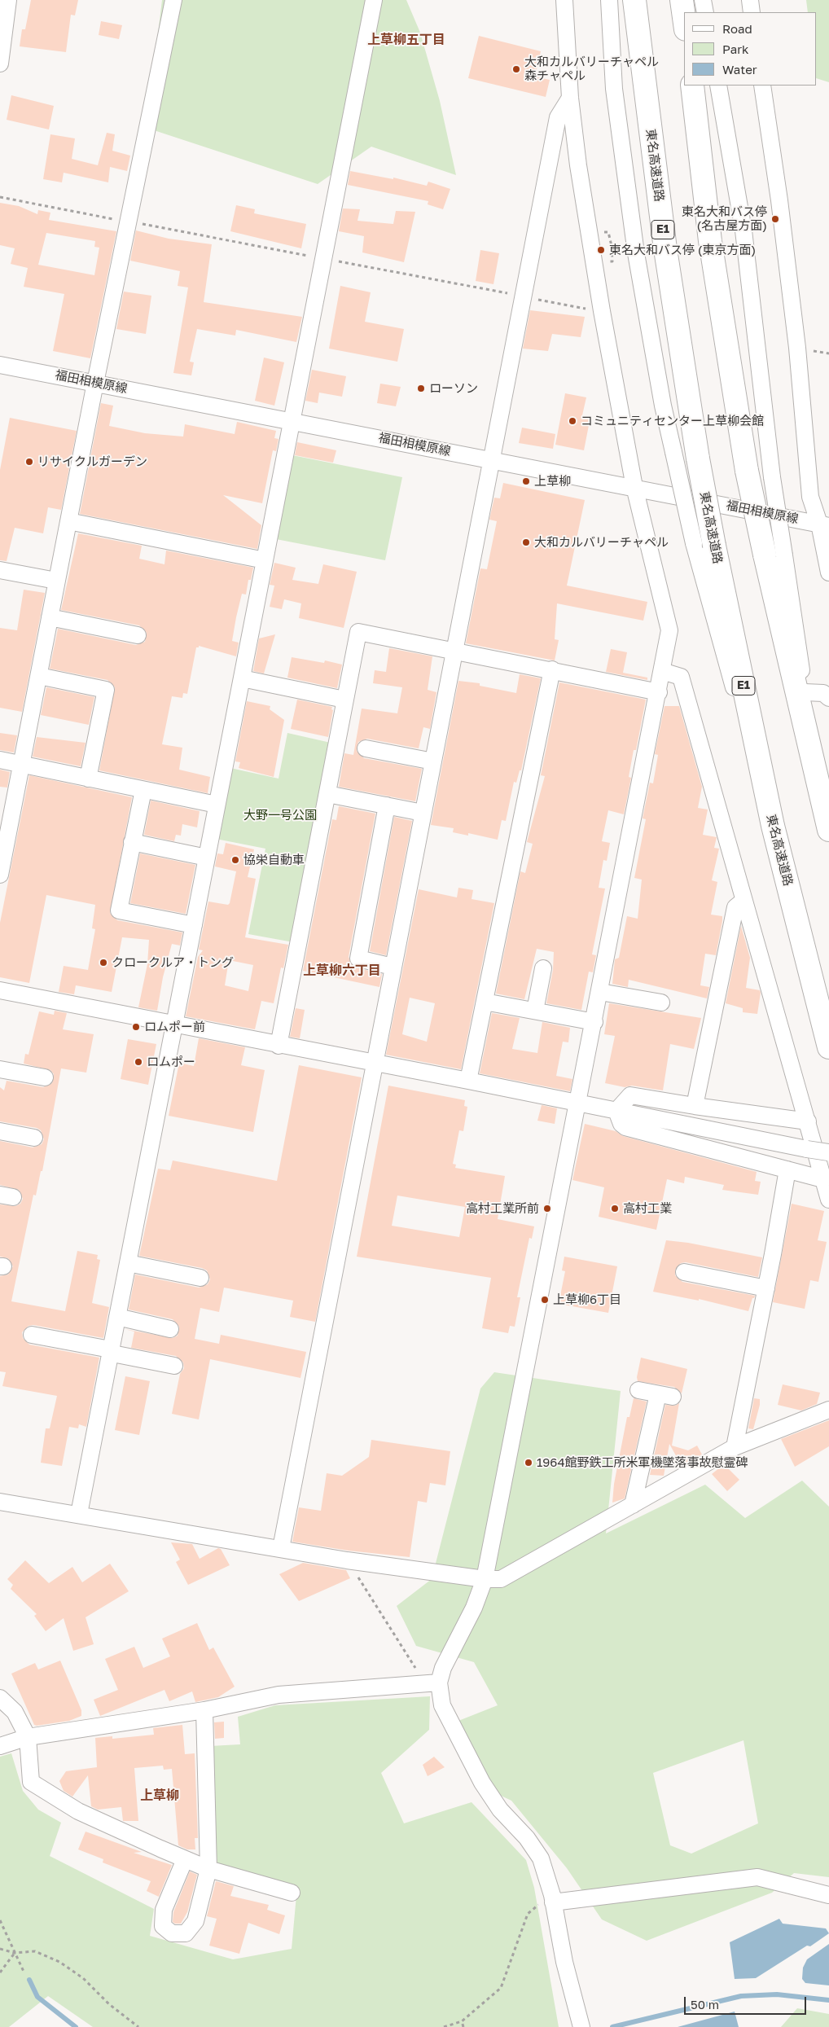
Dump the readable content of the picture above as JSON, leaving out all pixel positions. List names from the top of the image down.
{
  "streets": {
    "highway": ["東名高速道路", "E1"],
    "street": ["福田相模原線"]
  },
  "districts": ["上草柳五丁目", "上草柳六丁目", "上草柳"],
  "parks": ["大野一号公園"],
  "places": [
    "大和カルバリーチャペル 森チャペル",
    "東名大和バス停 (名古屋方面)",
    "東名大和バス停 (東京方面)",
    "ローソン",
    "コミュニティセンター上草柳会館",
    "リサイクルガーデン",
    "上草柳",
    "大和カルバリーチャペル",
    "協栄自動車",
    "クロークルア・トング",
    "ロムポー前",
    "ロムポー",
    "高村工業所前",
    "高村工業",
    "上草柳6丁目",
    "1964館野鉄工所米軍機墜落事故慰霊碑"
  ],
  "legend": ["Road", "Park", "Water"],
  "scale_bar": "50 m"
}
